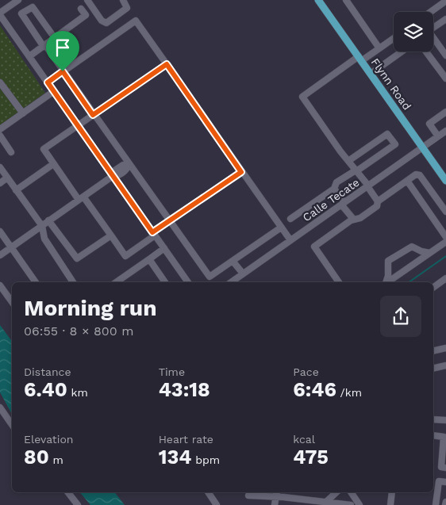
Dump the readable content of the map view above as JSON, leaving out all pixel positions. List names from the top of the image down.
{
  "streets": {
    "main road": ["Flynn Road"],
    "street": ["Calle Tecate"]
  },
  "crossings": [
    ["Flynn Road", "Calle Tecate"]
  ],
  "page": {
    "heading": ["Morning run", "06:55 · 8 × 800 m"],
    "stats": [
      ["Distance", "6.40 km"],
      ["Time", "43:18"],
      ["Pace", "6:46 /km"],
      ["Elevation", "80 m"],
      ["Heart rate", "134 bpm"],
      ["kcal", "475"]
    ]
  }
}
